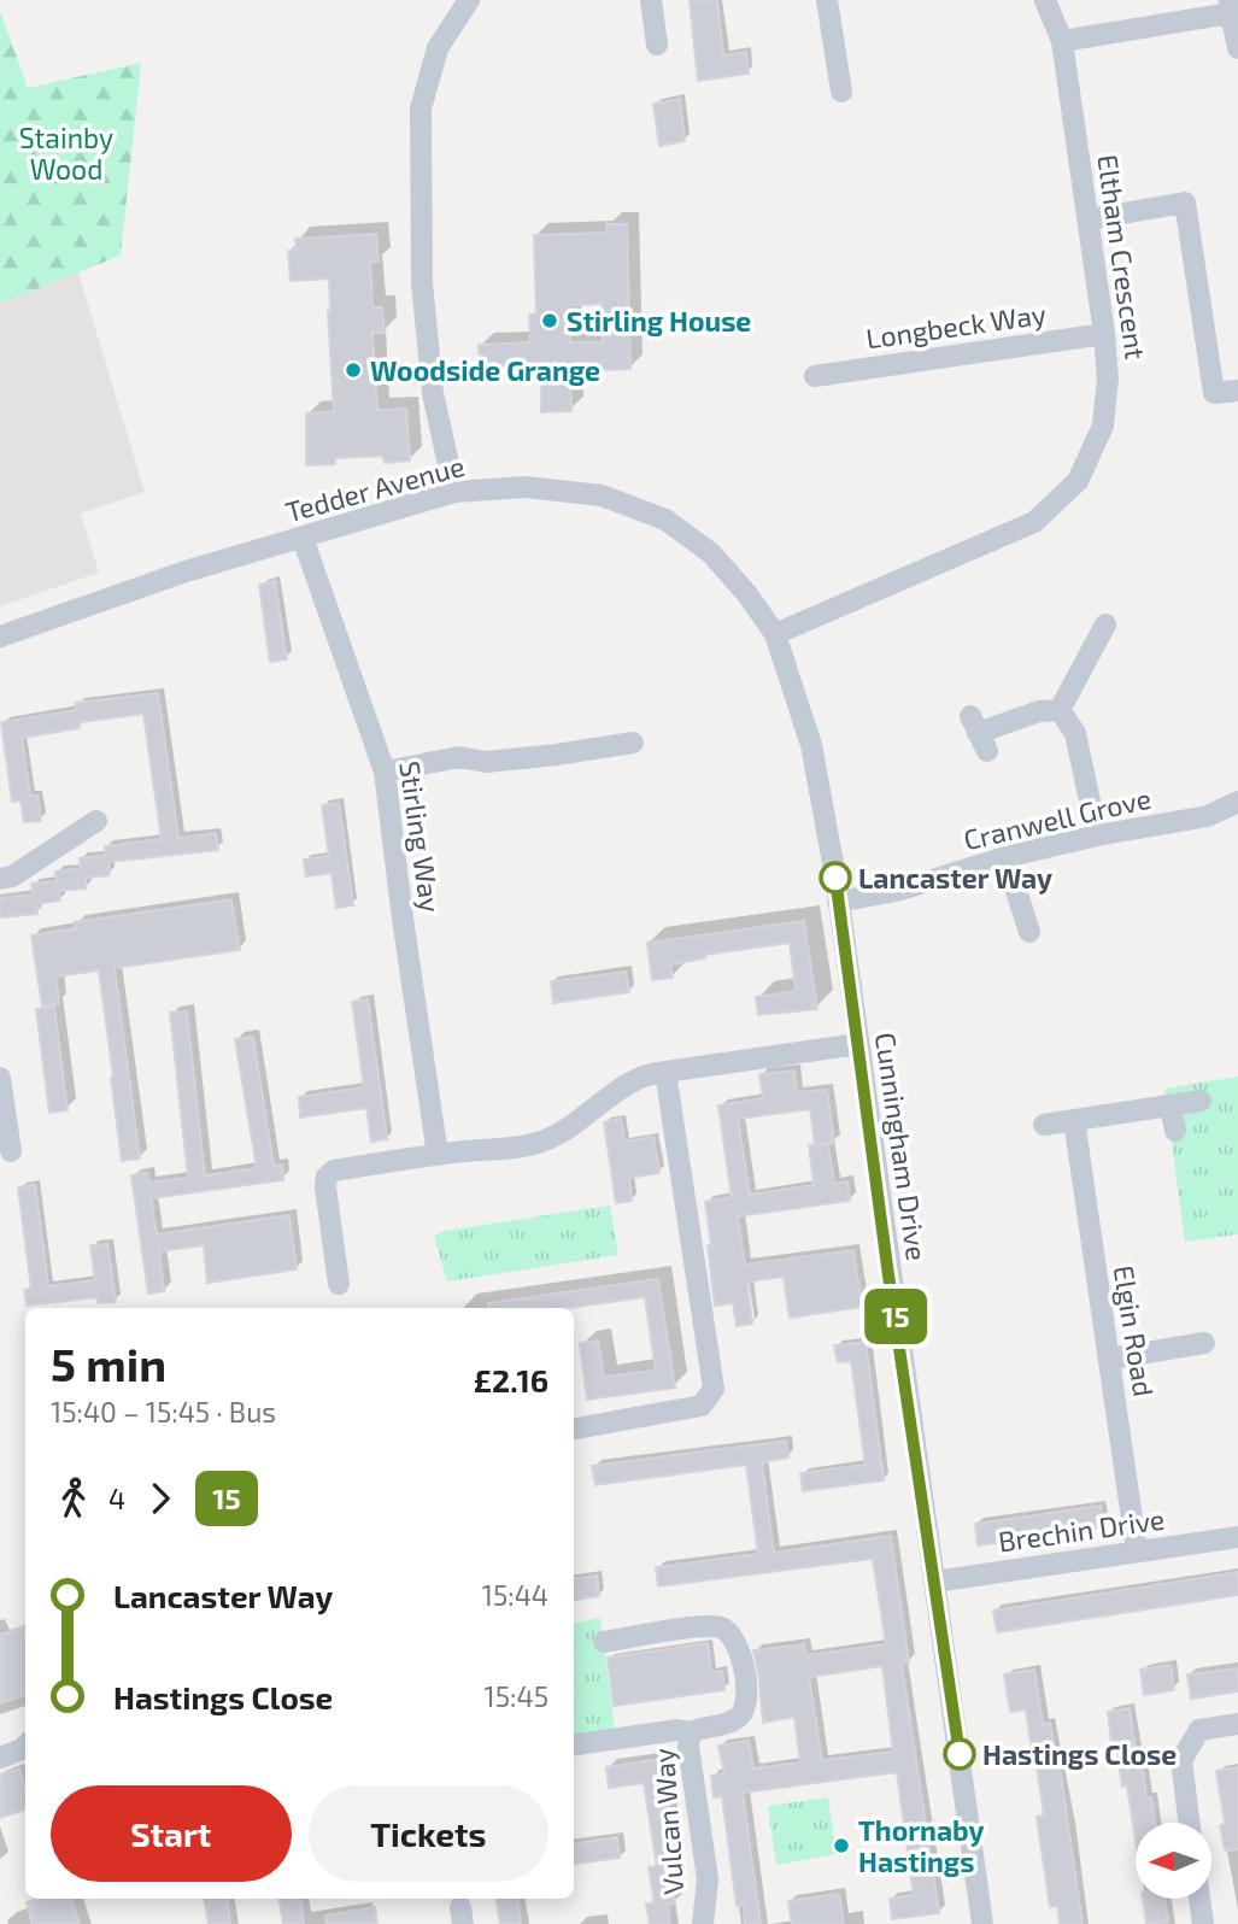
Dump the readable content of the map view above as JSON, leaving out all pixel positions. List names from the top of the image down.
{
  "streets": {
    "street": [
      "Eltham Crescent",
      "Longbeck Way",
      "Tedder Avenue",
      "Cranwell Grove",
      "Stirling Way",
      "Cunningham Drive",
      "Elgin Road",
      "Brechin Drive",
      "Vulcan Way"
    ]
  },
  "crossings": [
    ["Eltham Crescent", "Longbeck Way"],
    ["Eltham Crescent", "Tedder Avenue"],
    ["Eltham Crescent", "Cunningham Drive"],
    ["Tedder Avenue", "Stirling Way"],
    ["Tedder Avenue", "Cunningham Drive"],
    ["Cranwell Grove", "Cunningham Drive"],
    ["Cunningham Drive", "Brechin Drive"],
    ["Elgin Road", "Brechin Drive"]
  ],
  "parks": ["Stainby Wood"],
  "places": [
    "Stirling House",
    "Woodside Grange",
    "Lancaster Way",
    "Hastings Close",
    "Thornaby Hastings"
  ],
  "lines": ["bus line 15"],
  "north": "left",
  "page": {
    "on_map": "15",
    "heading": ["5 min", "15:40 – 15:45 · Bus", "£2.16"],
    "legs": ["4", "15"],
    "list": [
      {
        "name": "Lancaster Way",
        "value": "15:44"
      },
      {
        "name": "Hastings Close",
        "value": "15:45"
      }
    ],
    "buttons": ["Start", "Tickets"]
  }
}
